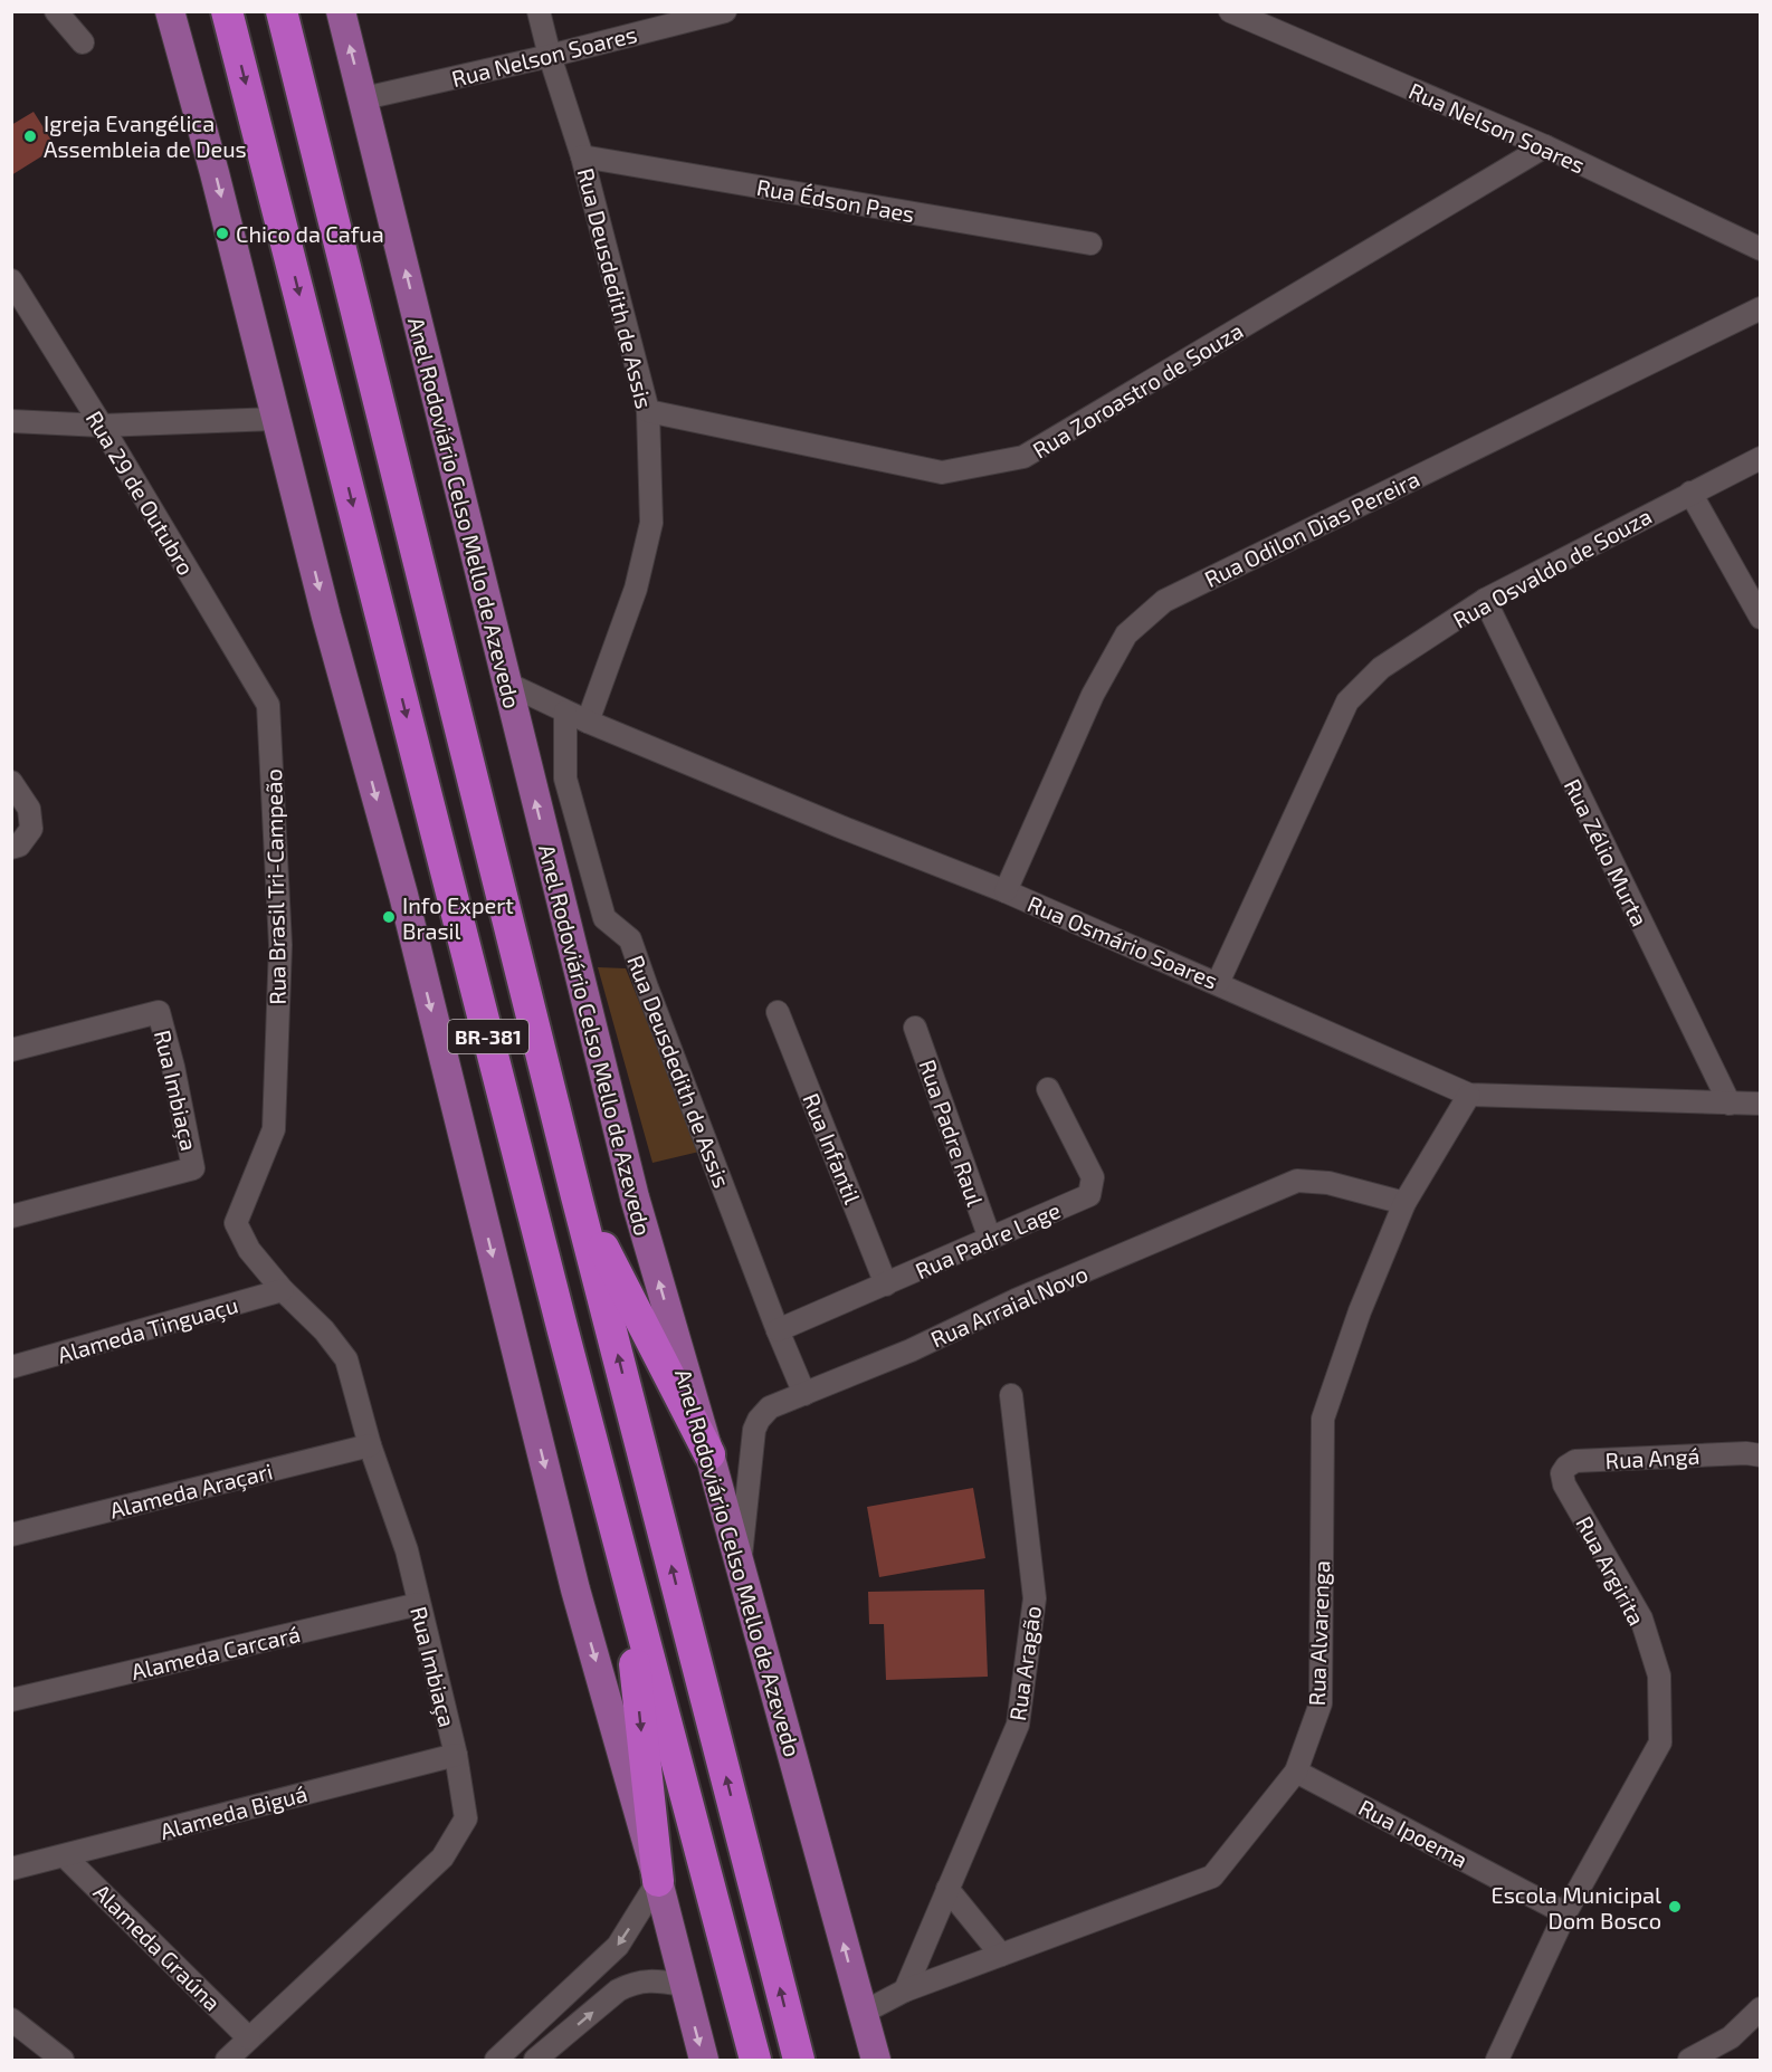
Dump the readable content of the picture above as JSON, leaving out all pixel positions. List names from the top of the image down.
{
  "streets": {
    "highway": ["BR-381"],
    "main road": ["Anel Rodoviário Celso Mello de Azevedo"],
    "street": [
      "Rua Nelson Soares",
      "Rua Édson Paes",
      "Rua Deusdedith de Assis",
      "Rua Zoroastro de Souza",
      "Rua 29 de Outubro",
      "Rua Odilon Dias Pereira",
      "Rua Osvaldo de Souza",
      "Rua Zélio Murta",
      "Rua Brasil Tri-Campeão",
      "Rua Osmário Soares",
      "Rua Imbiaça",
      "Rua Padre Raul",
      "Rua Infantil",
      "Rua Padre Lage",
      "Rua Arraial Novo",
      "Alameda Tinguaçu",
      "Rua Angá",
      "Alameda Araçari",
      "Rua Argirita",
      "Rua Alvarenga",
      "Alameda Carcará",
      "Rua Aragão",
      "Alameda Biguá",
      "Rua Ipoema",
      "Alameda Graúna"
    ]
  },
  "crossings": [
    ["Rua Nelson Soares", "Rua Deusdedith de Assis"],
    ["Rua Nelson Soares", "Rua Zoroastro de Souza"],
    ["Rua Nelson Soares", "Anel Rodoviário Celso Mello de Azevedo"],
    ["Rua Édson Paes", "Rua Deusdedith de Assis"],
    ["Rua Deusdedith de Assis", "Rua Zoroastro de Souza"],
    ["Rua Deusdedith de Assis", "Rua Osmário Soares"],
    ["Rua Deusdedith de Assis", "Rua Padre Lage"],
    ["Rua Deusdedith de Assis", "Rua Arraial Novo"],
    ["Rua 29 de Outubro", "Rua Brasil Tri-Campeão"],
    ["Anel Rodoviário Celso Mello de Azevedo", "Rua Osmário Soares"],
    ["Anel Rodoviário Celso Mello de Azevedo", "Rua Arraial Novo"],
    ["Anel Rodoviário Celso Mello de Azevedo", "Rua Alvarenga"],
    ["Rua Odilon Dias Pereira", "Rua Osmário Soares"],
    ["Rua Osvaldo de Souza", "Rua Zélio Murta"],
    ["Rua Osvaldo de Souza", "Rua Osmário Soares"],
    ["Rua Zélio Murta", "Rua Osmário Soares"],
    ["Rua Brasil Tri-Campeão", "Rua Imbiaça"],
    ["Rua Osmário Soares", "Rua Alvarenga"],
    ["Rua Imbiaça", "Alameda Tinguaçu"],
    ["Rua Imbiaça", "Alameda Araçari"],
    ["Rua Imbiaça", "Alameda Carcará"],
    ["Rua Imbiaça", "Alameda Biguá"],
    ["Rua Imbiaça", "Alameda Graúna"],
    ["Rua Padre Raul", "Rua Padre Lage"],
    ["Rua Infantil", "Rua Padre Lage"],
    ["Rua Arraial Novo", "Rua Alvarenga"],
    ["Rua Angá", "Rua Argirita"],
    ["Rua Argirita", "Rua Ipoema"],
    ["Rua Alvarenga", "Rua Aragão"],
    ["Rua Alvarenga", "Rua Ipoema"],
    ["Alameda Biguá", "Alameda Graúna"]
  ],
  "places": [
    "Igreja Evangélica Assembleia de Deus",
    "Chico da Cafua",
    "Info Expert Brasil",
    "Escola Municipal Dom Bosco"
  ]
}
